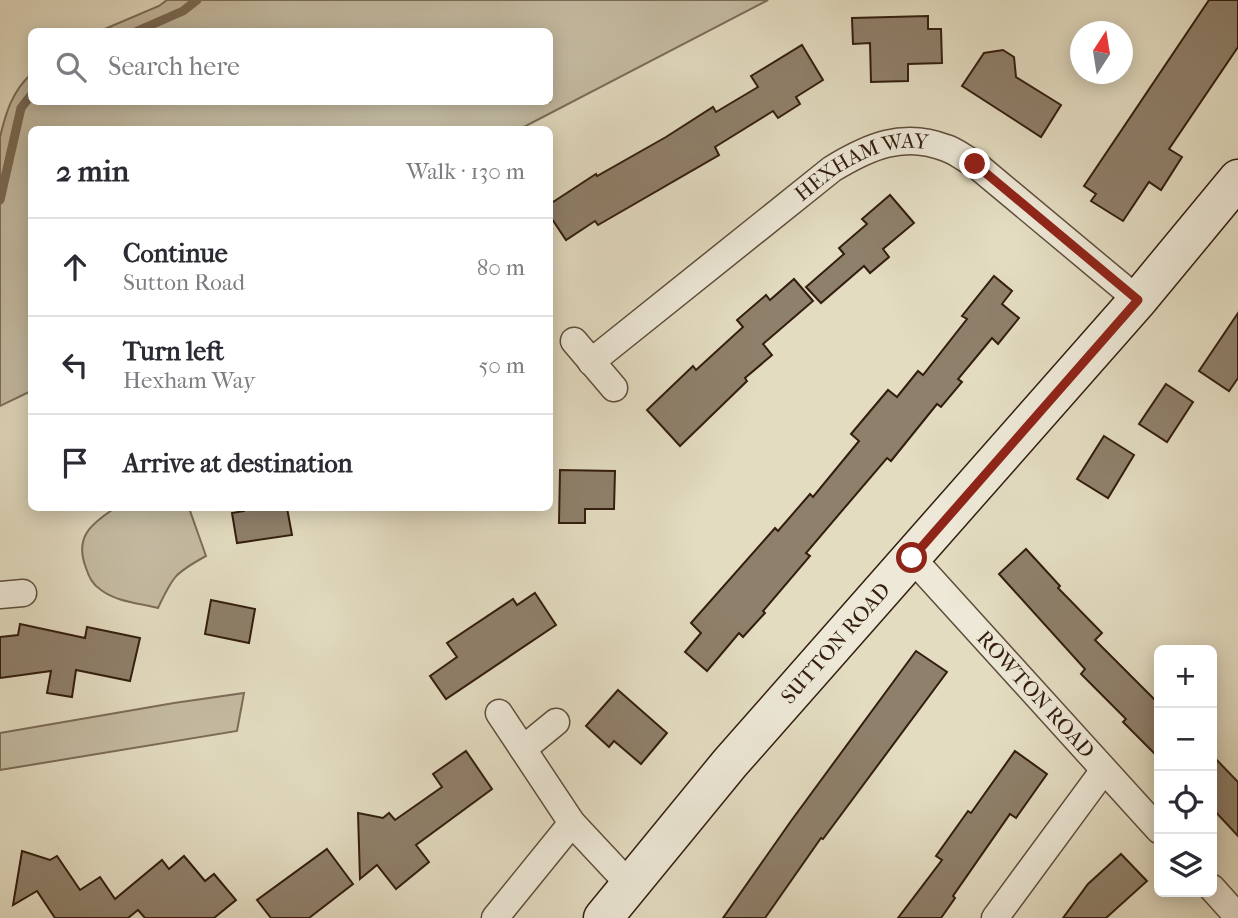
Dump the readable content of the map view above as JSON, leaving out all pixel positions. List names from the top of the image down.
{
  "streets": {
    "street": ["HEXHAM WAY", "SUTTON ROAD", "ROWTON ROAD"]
  },
  "crossings": [
    ["HEXHAM WAY", "SUTTON ROAD"],
    ["SUTTON ROAD", "ROWTON ROAD"]
  ],
  "north": "top",
  "page": {
    "search": "Search here",
    "heading": ["2 min", "Walk · 130 m"],
    "list": [
      ["Continue", "Sutton Road", "80 m"],
      ["Turn left", "Hexham Way", "50 m"],
      "Arrive at destination"
    ],
    "map_buttons": ["+", "−"]
  }
}
